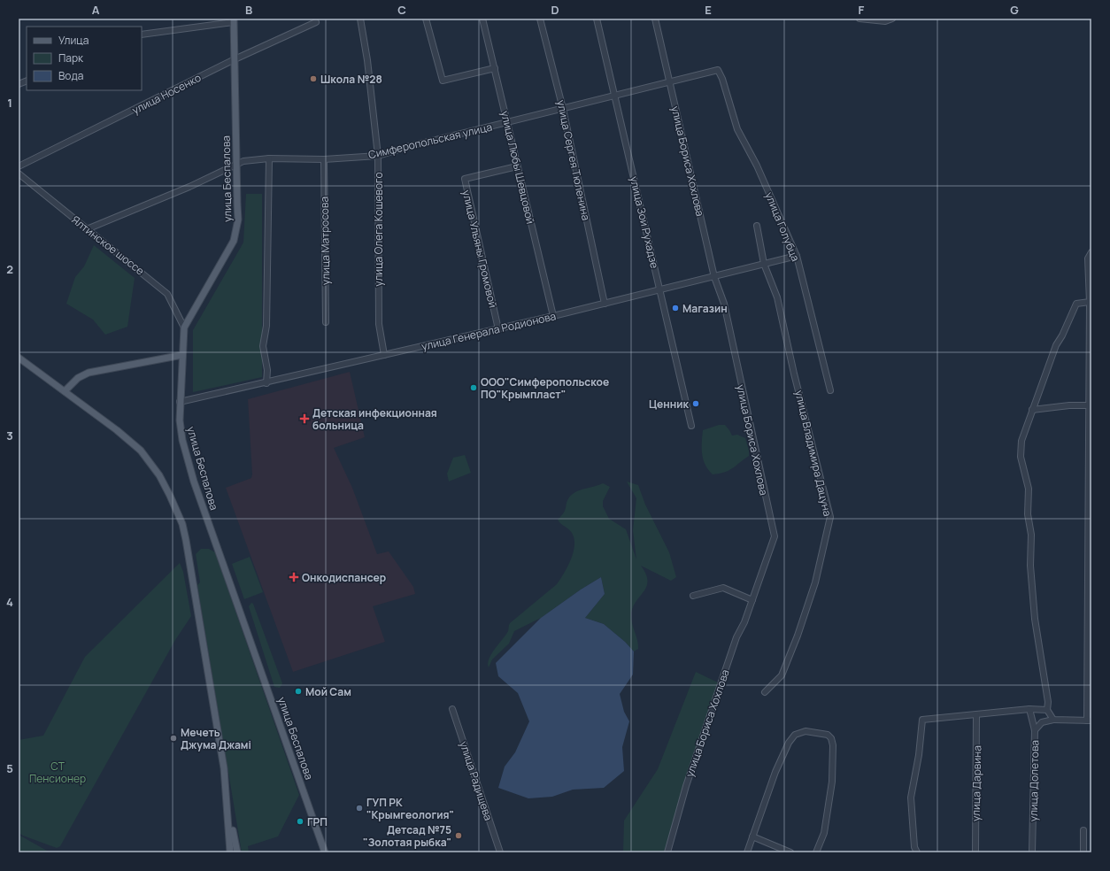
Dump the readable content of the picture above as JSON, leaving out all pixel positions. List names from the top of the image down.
{
  "streets": {
    "main road": ["улица Беспалова"],
    "street": [
      "улица Носенко",
      "Симферопольская улица",
      "улица Сергея Тюленина",
      "улица Бориса Хохлова",
      "улица Любы Шевцовой",
      "улица Зои Рухадзе",
      "улица Голубца",
      "улица Олега Кошевого",
      "улица Матросова",
      "Ялтинское шоссе",
      "улица Ульяны Громовой",
      "улица Генерала Родионова",
      "улица Владимира Дацуна",
      "улица Радищева",
      "улица Долетова",
      "улица Дарвина"
    ]
  },
  "crossings": [
    ["улица Носенко", "улица Беспалова"],
    ["Симферопольская улица", "улица Сергея Тюленина"],
    ["Симферопольская улица", "улица Бориса Хохлова"],
    ["Симферопольская улица", "улица Любы Шевцовой"],
    ["Симферопольская улица", "улица Беспалова"],
    ["Симферопольская улица", "улица Зои Рухадзе"],
    ["Симферопольская улица", "улица Голубца"],
    ["Симферопольская улица", "улица Олега Кошевого"],
    ["Симферопольская улица", "улица Матросова"],
    ["Симферопольская улица", "Ялтинское шоссе"],
    ["улица Сергея Тюленина", "улица Генерала Родионова"],
    ["улица Бориса Хохлова", "улица Генерала Родионова"],
    ["улица Любы Шевцовой", "улица Ульяны Громовой"],
    ["улица Любы Шевцовой", "улица Генерала Родионова"],
    ["улица Беспалова", "Ялтинское шоссе"],
    ["улица Беспалова", "улица Генерала Родионова"],
    ["улица Зои Рухадзе", "улица Генерала Родионова"],
    ["улица Голубца", "улица Генерала Родионова"],
    ["улица Олега Кошевого", "улица Генерала Родионова"],
    ["улица Ульяны Громовой", "улица Генерала Родионова"],
    ["улица Генерала Родионова", "улица Владимира Дацуна"]
  ],
  "parks": ["СТ Пенсионер"],
  "places": {
    "other": [
      "Школа №28",
      "Магазин",
      "ООО\"Симферопольское ПО\"Крымпласт\"",
      "Ценник",
      "Мой Сам",
      "Мечеть Джума Джамі",
      "ГУП РК \"Крымгеология\"",
      "ГРП",
      "Детсад №75 \"Золотая рыбка\""
    ],
    "health": ["Детская инфекционная больница", "Онкодиспансер"]
  },
  "legend": ["Улица", "Парк", "Вода"],
  "grid": {
    "columns": [
      "A",
      "B",
      "C",
      "D",
      "E",
      "F",
      "G"
    ],
    "rows": [
      "1",
      "2",
      "3",
      "4",
      "5"
    ]
  }
}
